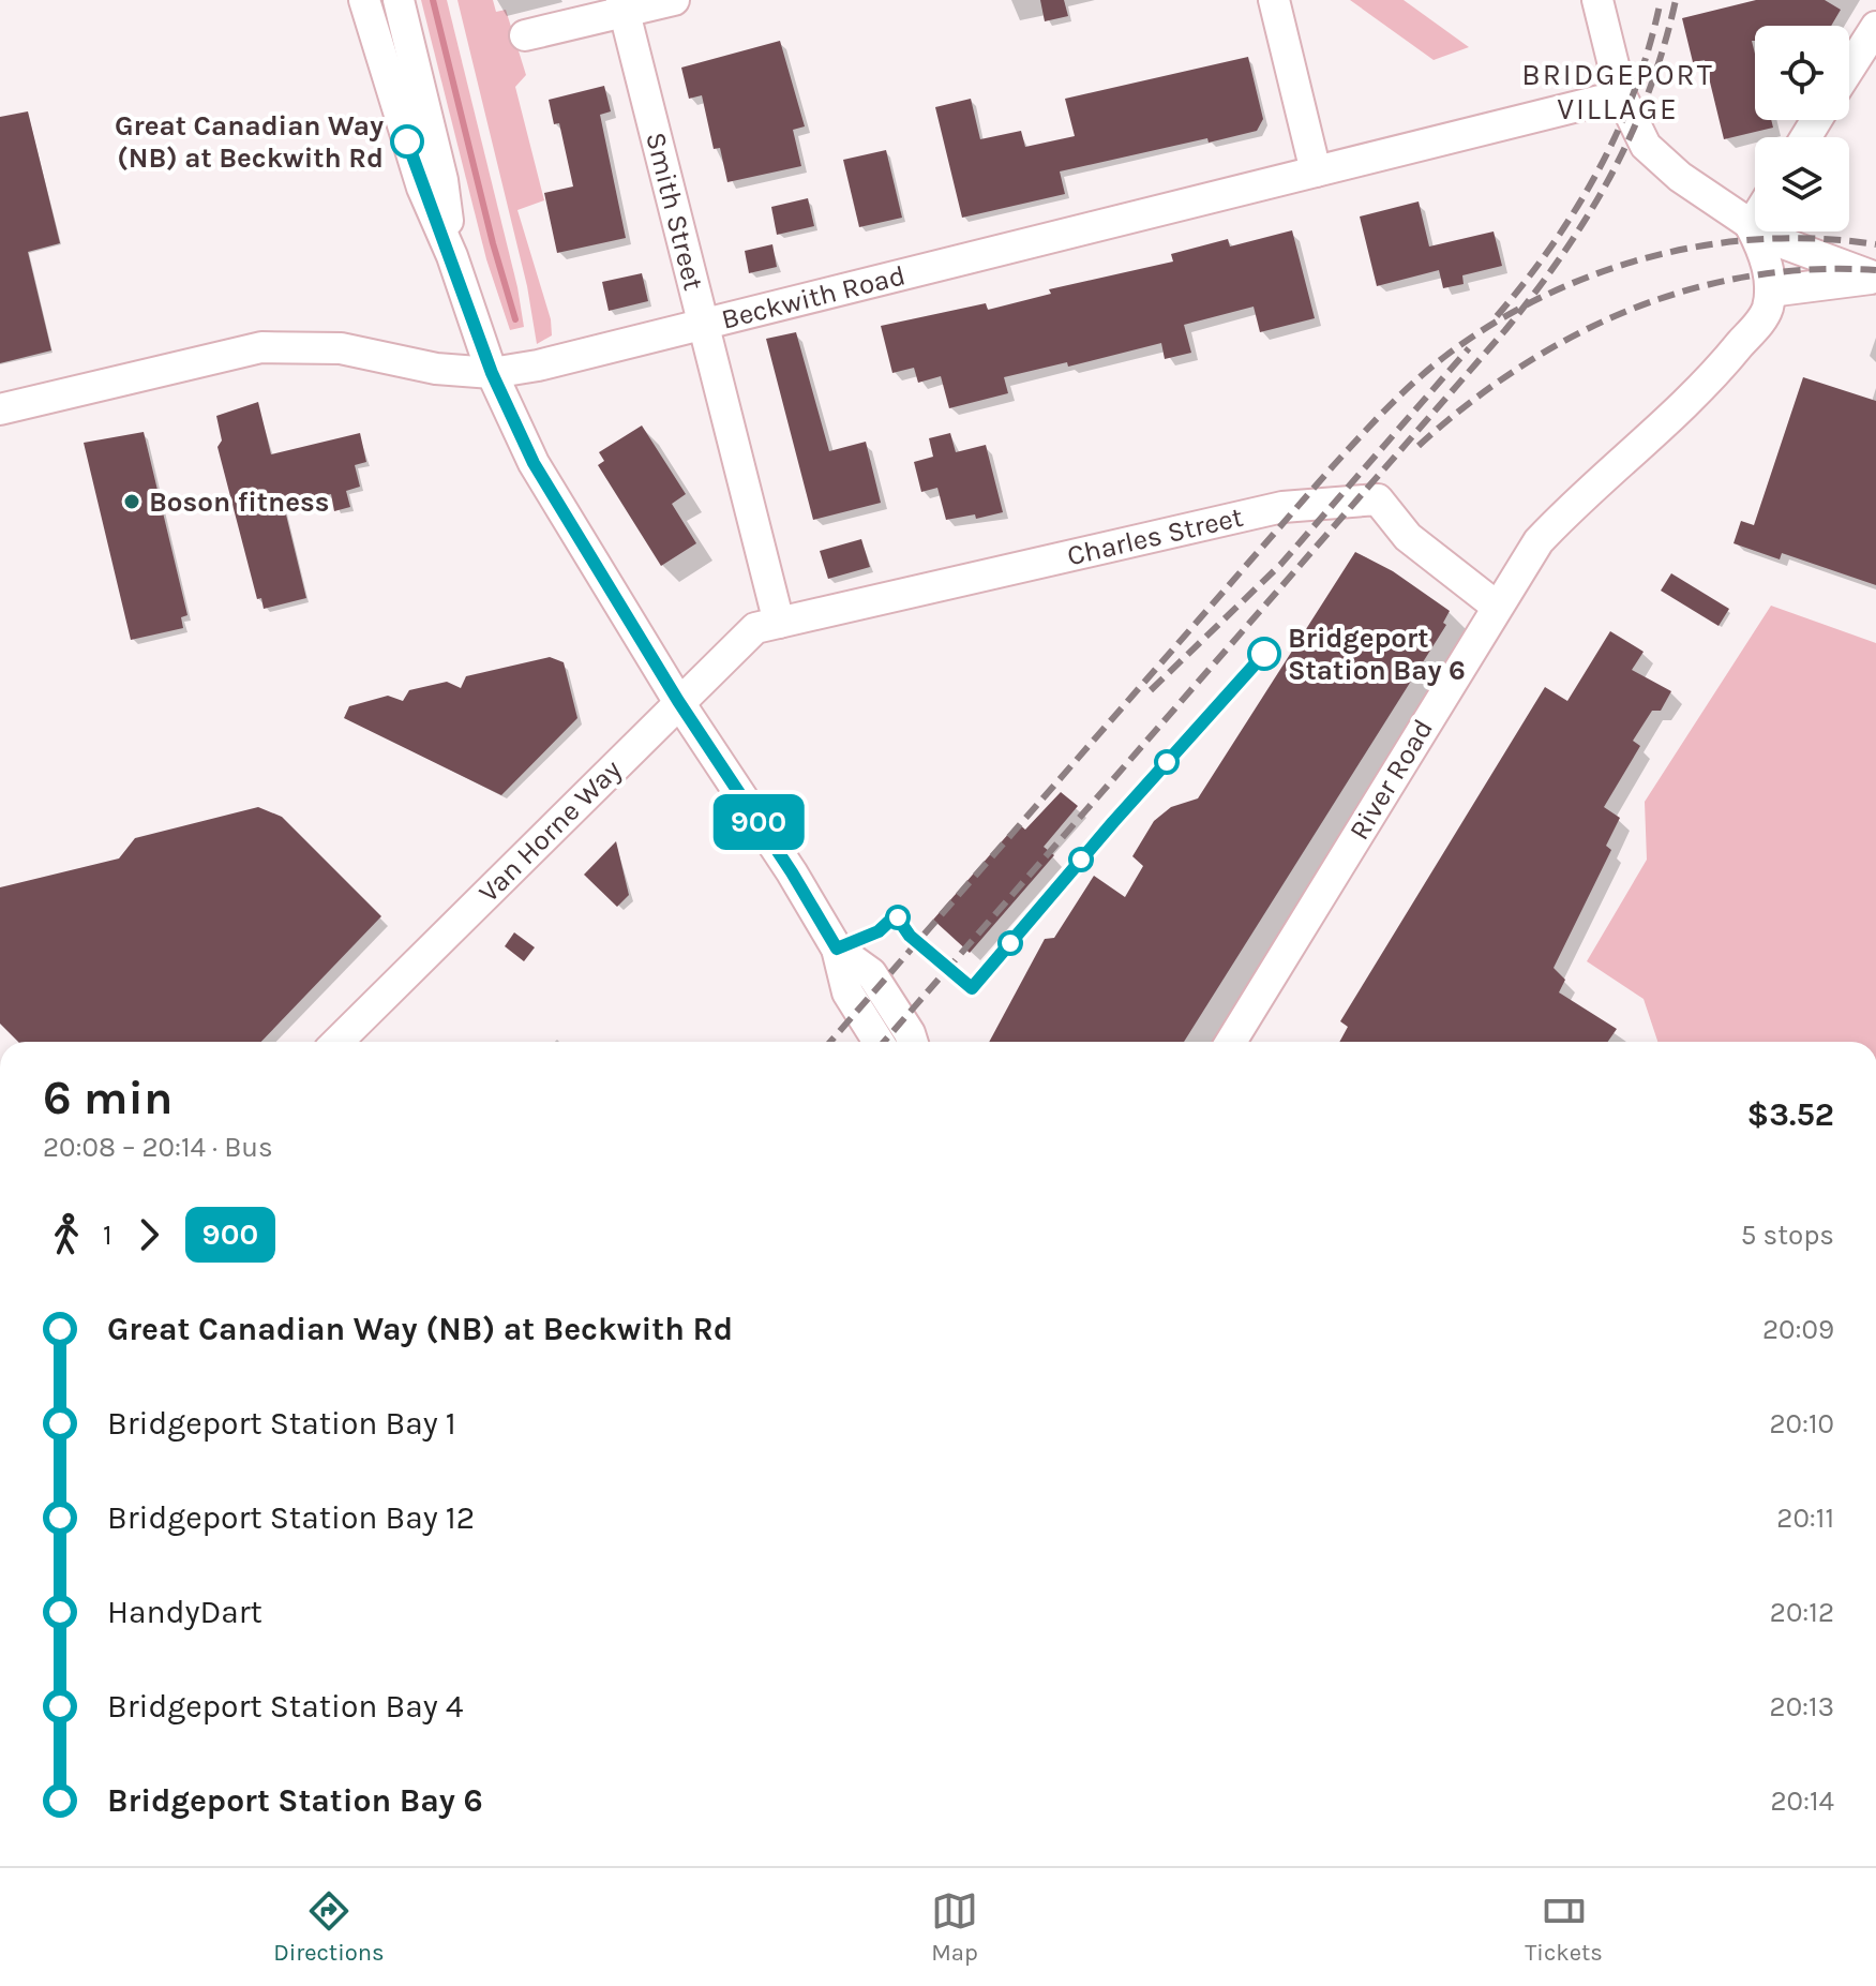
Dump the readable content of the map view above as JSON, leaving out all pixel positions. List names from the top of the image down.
{
  "streets": {
    "street": [
      "Smith Street",
      "Beckwith Road",
      "Charles Street",
      "River Road",
      "Van Horne Way"
    ]
  },
  "crossings": [
    ["Smith Street", "Beckwith Road"],
    ["Smith Street", "Charles Street"],
    ["Smith Street", "Van Horne Way"],
    ["Charles Street", "River Road"],
    ["Charles Street", "Van Horne Way"]
  ],
  "districts": ["BRIDGEPORT VILLAGE"],
  "places": ["Great Canadian Way (NB) at Beckwith Rd", "Boson fitness", "Bridgeport Station Bay 6"],
  "lines": ["bus line 900"],
  "page": {
    "on_map": "900",
    "heading": ["6 min", "20:08 – 20:14 · Bus", "$3.52"],
    "legs": ["1", "900", "5 stops"],
    "list": [
      {
        "name": "Great Canadian Way (NB) at Beckwith Rd",
        "value": "20:09"
      },
      {
        "name": "Bridgeport Station Bay 1",
        "value": "20:10"
      },
      {
        "name": "Bridgeport Station Bay 12",
        "value": "20:11"
      },
      {
        "name": "HandyDart",
        "value": "20:12"
      },
      {
        "name": "Bridgeport Station Bay 4",
        "value": "20:13"
      },
      {
        "name": "Bridgeport Station Bay 6",
        "value": "20:14"
      }
    ],
    "tabs": ["Directions", "Map", "Tickets"]
  }
}
